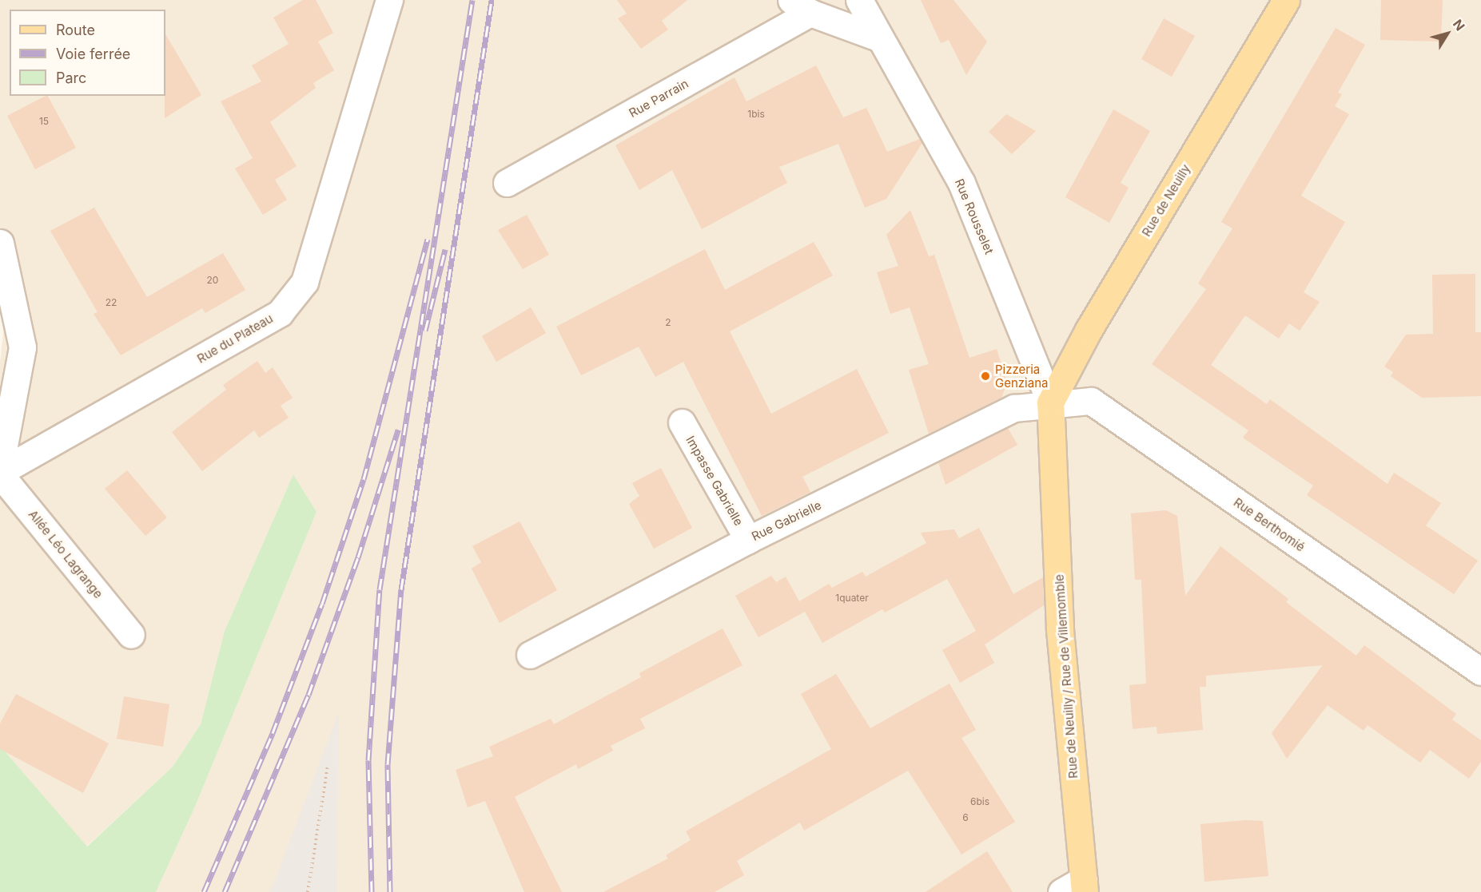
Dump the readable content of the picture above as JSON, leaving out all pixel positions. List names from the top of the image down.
{
  "streets": {
    "main road": ["Rue de Neuilly", "Rue de Neuilly / Rue de Villemomble"],
    "street": [
      "Rue Parrain",
      "Rue Rousselet",
      "Rue du Plateau",
      "Impasse Gabrielle",
      "Rue Gabrielle",
      "Rue Berthomié",
      "Allée Léo Lagrange"
    ]
  },
  "crossings": [
    ["Rue de Neuilly", "Rue Rousselet"],
    ["Rue de Neuilly", "Rue Gabrielle"],
    ["Rue de Neuilly", "Rue Berthomié"],
    ["Rue de Neuilly", "Rue de Neuilly / Rue de Villemomble"],
    ["Rue Rousselet", "Rue Gabrielle"],
    ["Rue Rousselet", "Rue Berthomié"],
    ["Rue Rousselet", "Rue de Neuilly / Rue de Villemomble"],
    ["Rue du Plateau", "Allée Léo Lagrange"],
    ["Impasse Gabrielle", "Rue Gabrielle"],
    ["Rue Gabrielle", "Rue Berthomié"],
    ["Rue Gabrielle", "Rue de Neuilly / Rue de Villemomble"],
    ["Rue Berthomié", "Rue de Neuilly / Rue de Villemomble"]
  ],
  "places": ["Pizzeria Genziana"],
  "house_numbers": [
    "1bis",
    "15",
    "20",
    "22",
    "2",
    "1quater",
    "6bis",
    "6"
  ],
  "legend": ["Route", "Voie ferrée", "Parc"],
  "north": "top right"
}
